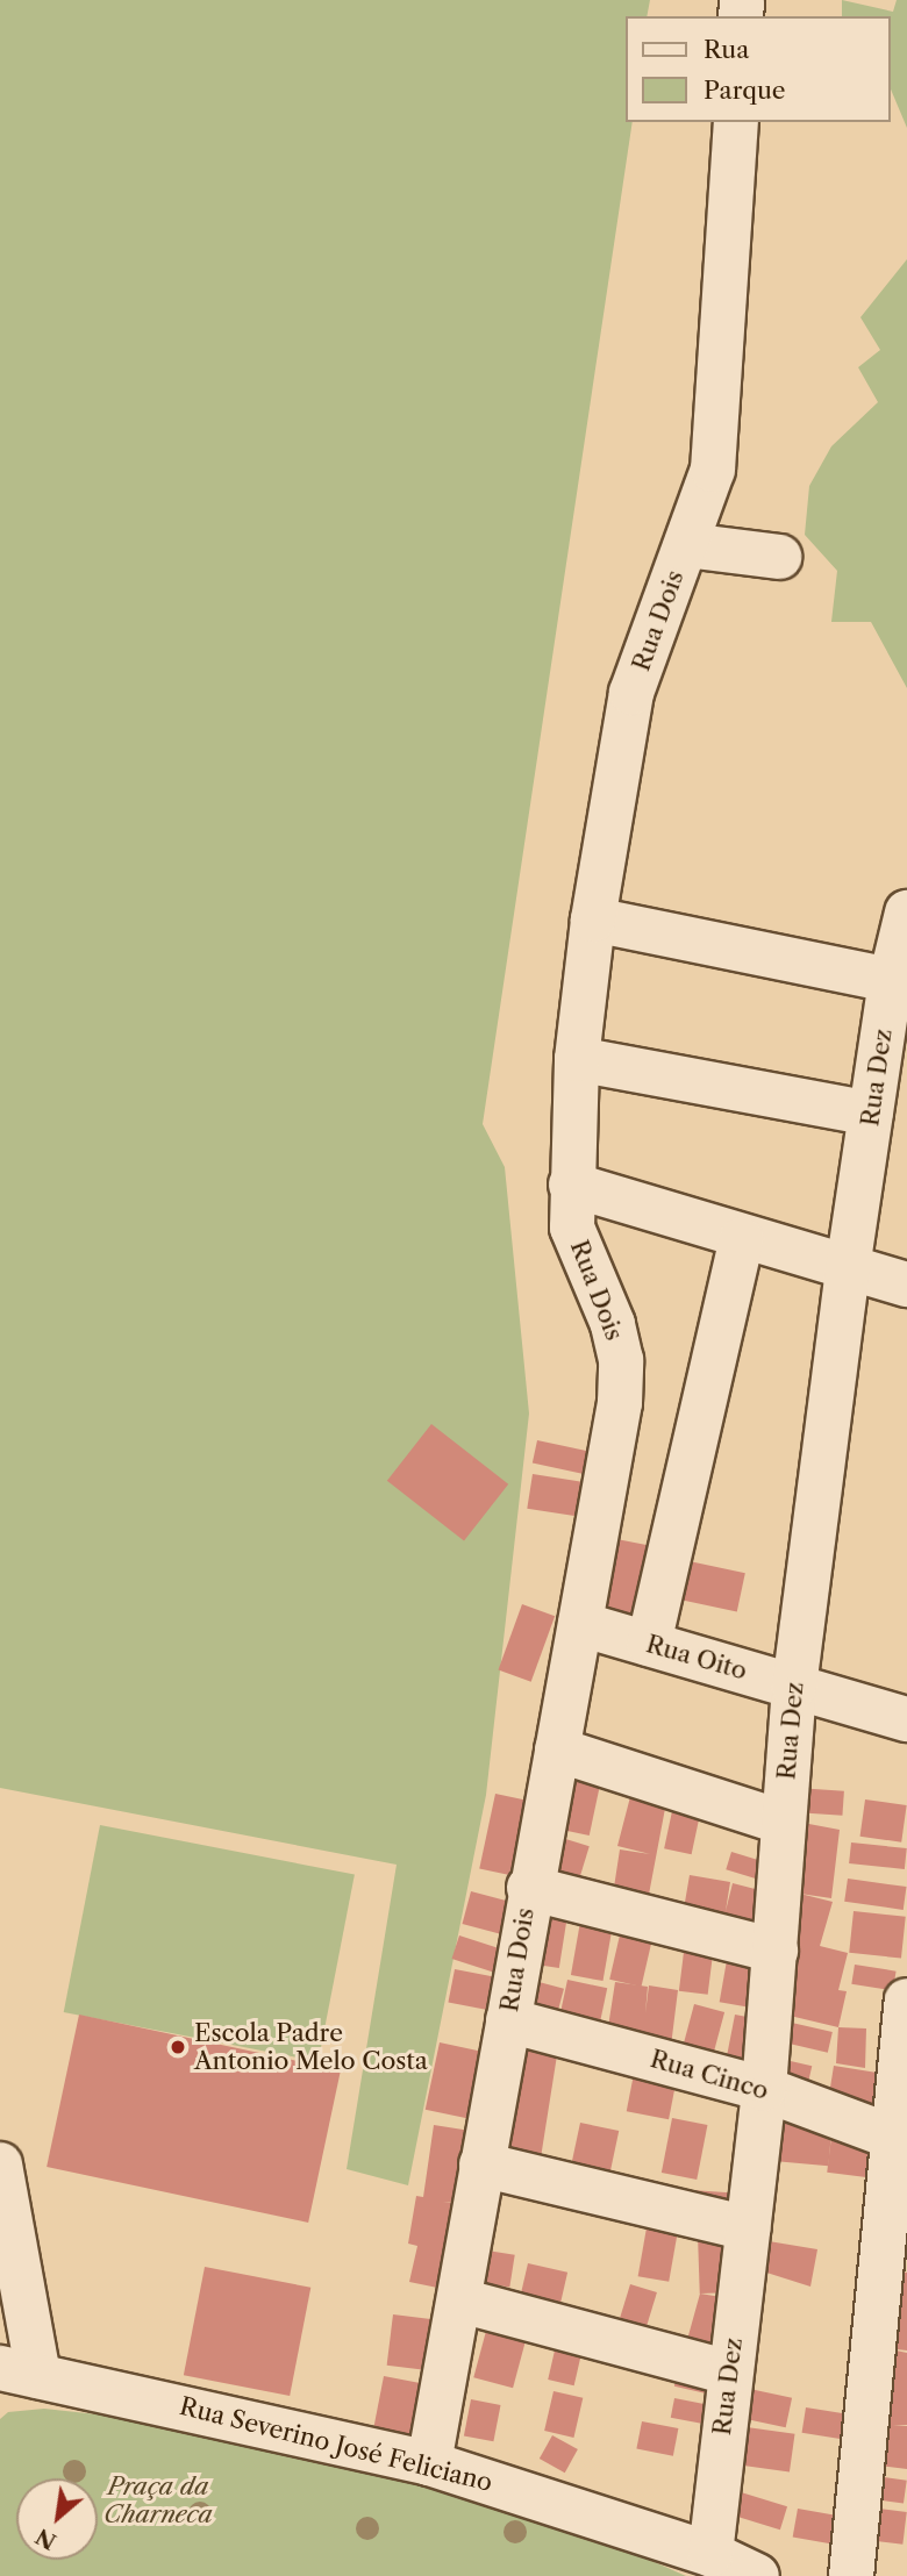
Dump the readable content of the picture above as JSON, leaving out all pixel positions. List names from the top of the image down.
{
  "streets": {
    "street": [
      "Rua Dois",
      "Rua Dez",
      "Rua Oito",
      "Rua Cinco",
      "Rua Severino José Feliciano"
    ]
  },
  "crossings": [
    ["Rua Dois", "Rua Oito"],
    ["Rua Dois", "Rua Cinco"],
    ["Rua Dois", "Rua Severino José Feliciano"],
    ["Rua Dez", "Rua Oito"],
    ["Rua Dez", "Rua Cinco"],
    ["Rua Dez", "Rua Severino José Feliciano"]
  ],
  "parks": ["Praça da Charneca"],
  "places": ["Escola Padre Antonio Melo Costa"],
  "legend": ["Rua", "Parque"],
  "north": "bottom left"
}
